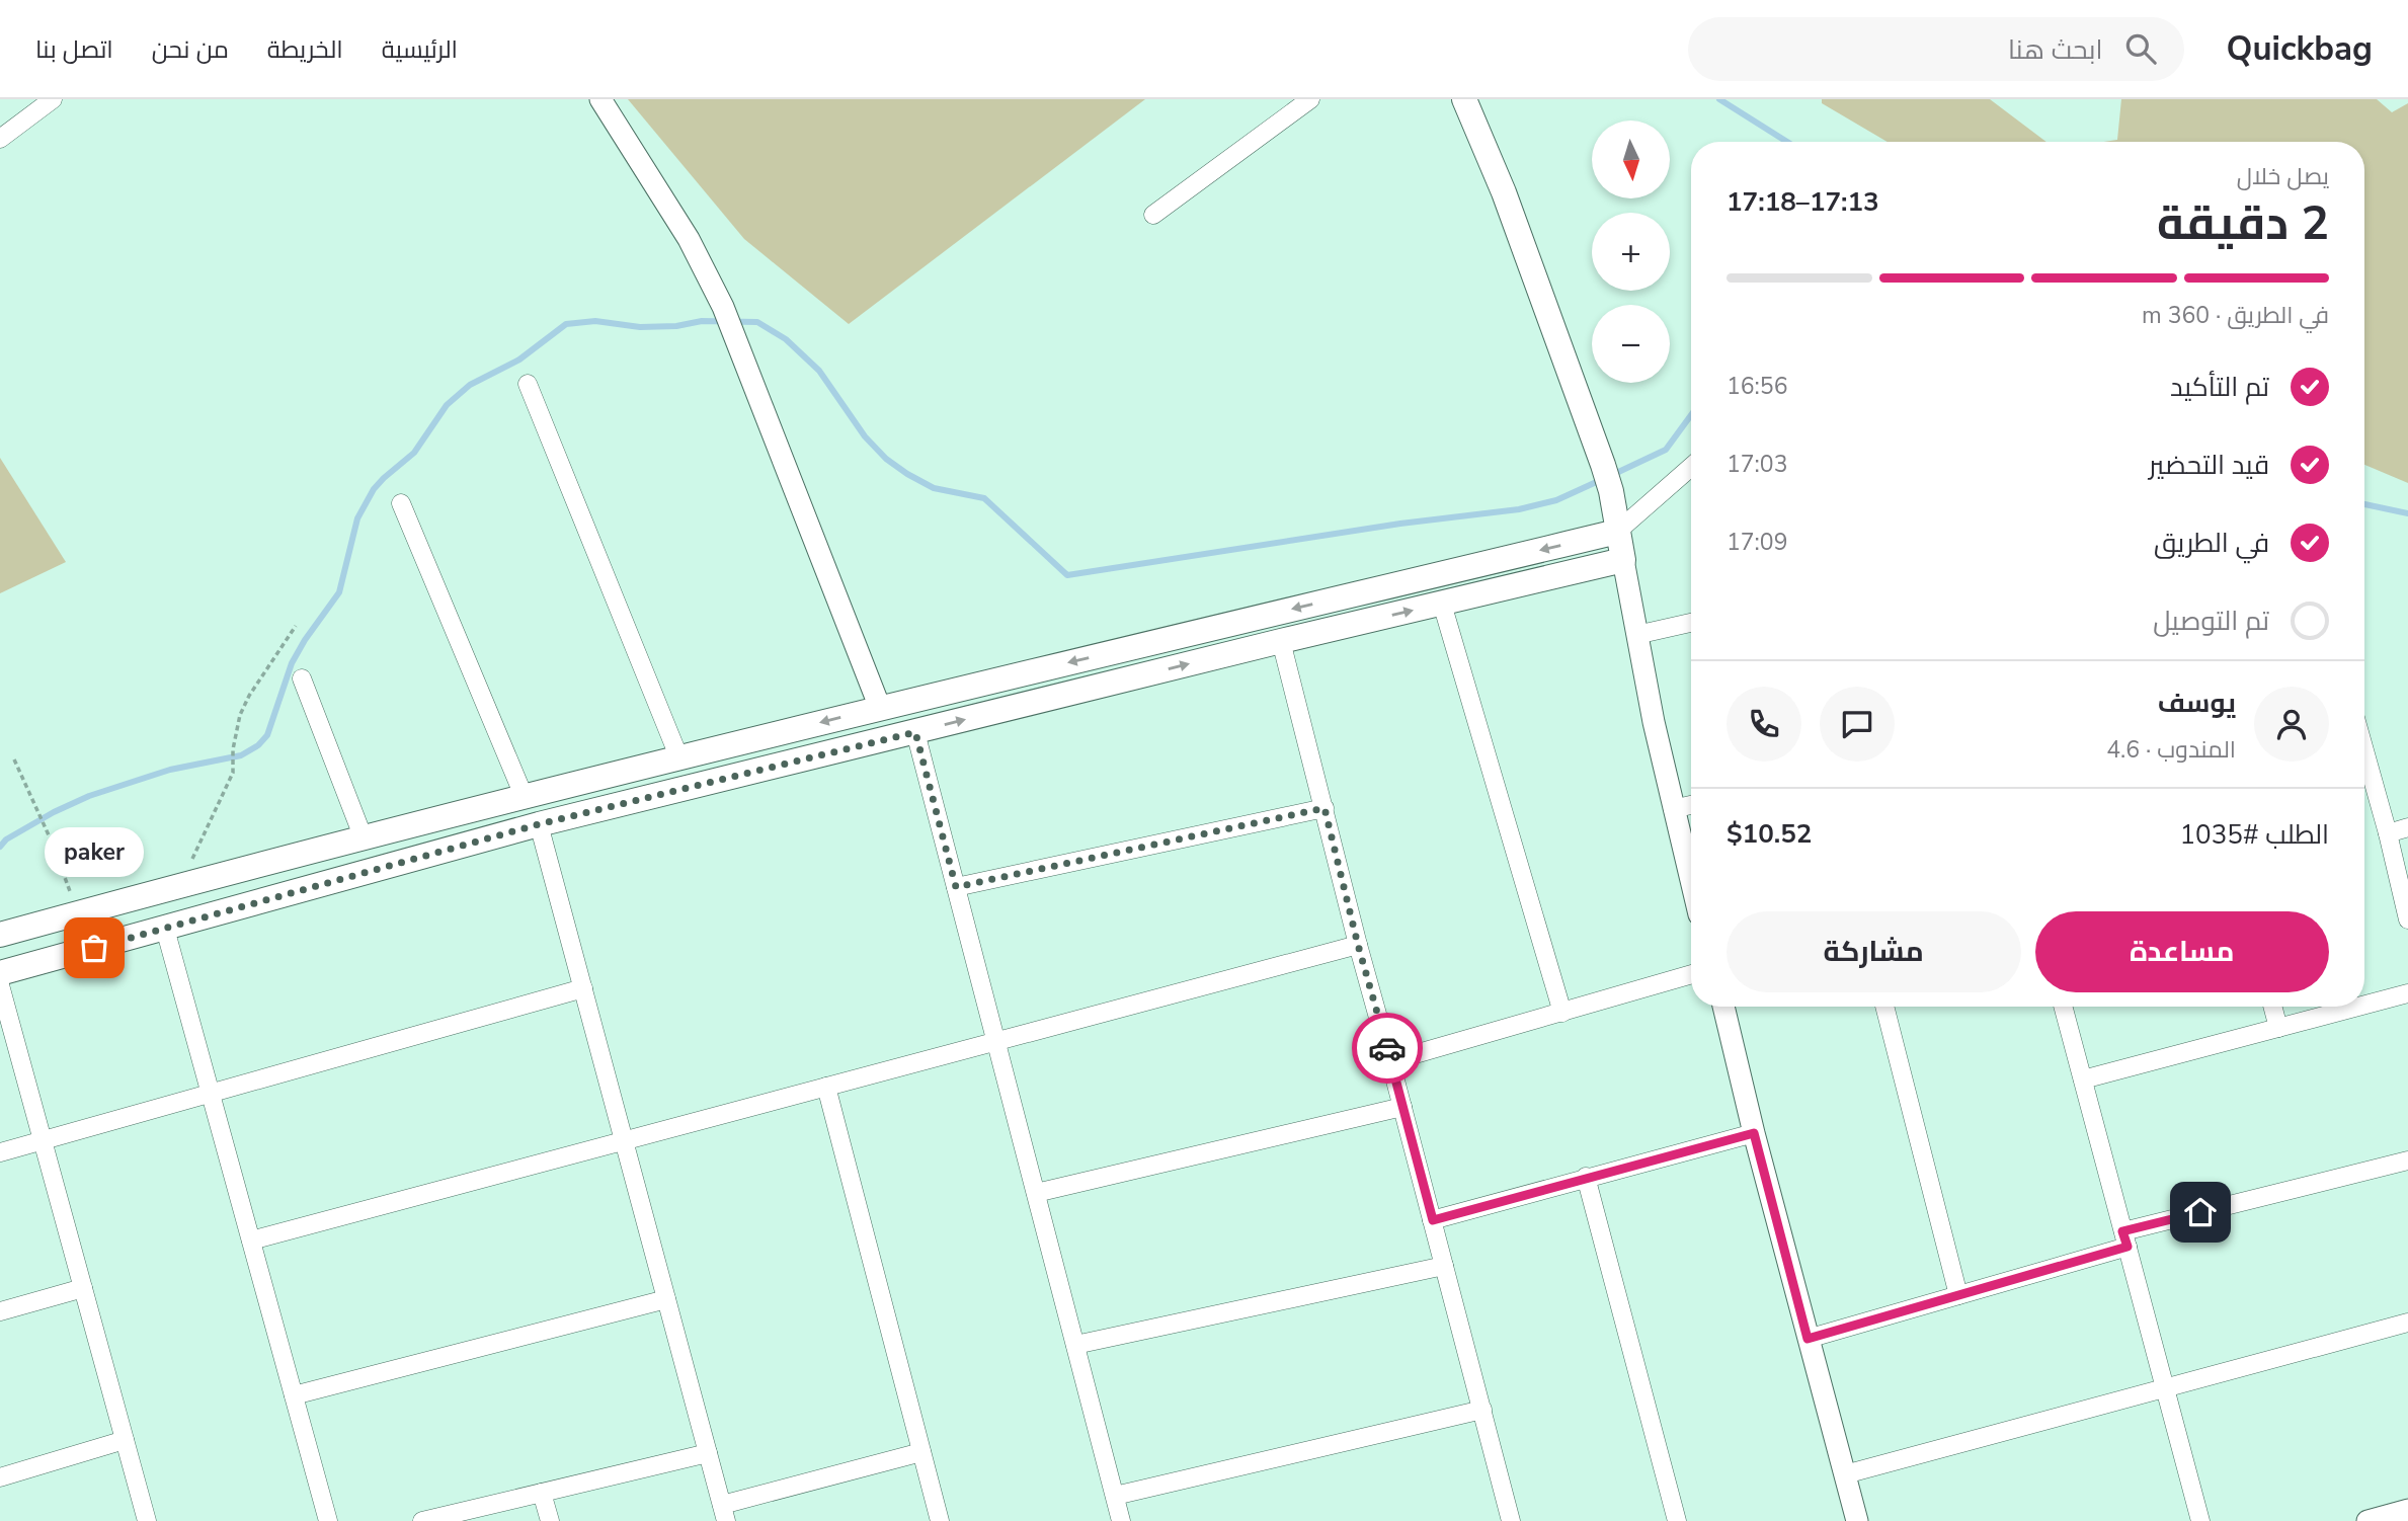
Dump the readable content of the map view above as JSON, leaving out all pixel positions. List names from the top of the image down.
{
  "places": ["paker"],
  "north": "bottom",
  "page": {
    "header": "Quickbag",
    "search": "ابحث هنا",
    "nav": [
      "الرئيسية",
      "الخريطة",
      "من نحن",
      "اتصل بنا"
    ],
    "map_buttons": ["+", "−"],
    "heading": ["2 دقيقة", "يصل خلال", "17:13–17:18"],
    "panel": [
      "يوسف",
      "المندوب · 4.6",
      "الطلب #1035",
      "$10.52"
    ],
    "bar": "في الطريق · 360 m",
    "list": [
      ["تم التأكيد", "16:56"],
      ["قيد التحضير", "17:03"],
      ["في الطريق", "17:09"],
      "تم التوصيل"
    ],
    "bubble": "paker",
    "buttons": ["مساعدة", "مشاركة"]
  }
}
